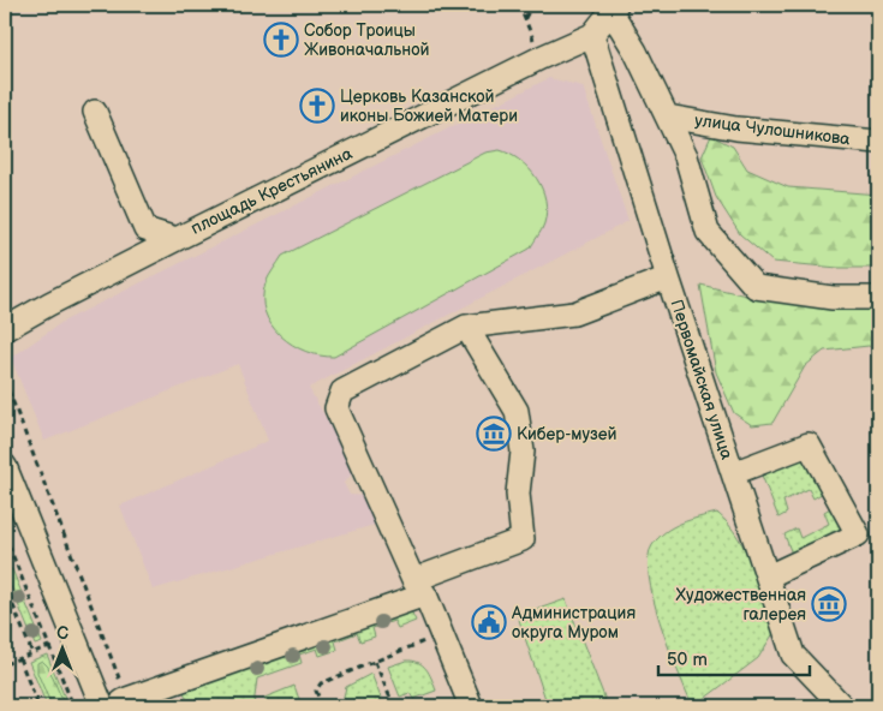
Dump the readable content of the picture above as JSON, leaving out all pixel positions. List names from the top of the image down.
{
  "streets": {
    "street": ["улица Чулошникова", "площадь Крестьянина", "Первомайская улица"]
  },
  "crossings": [
    ["площадь Крестьянина", "Первомайская улица"]
  ],
  "places": {
    "church": ["Собор Троицы Живоначальной", "Церковь Казанской иконы Божией Матери"],
    "museum": ["Кибер-музей", "Художественная галерея"],
    "public building": ["Администрация округа Муром"]
  },
  "scale_bar": "50 m",
  "north": "top"
}
